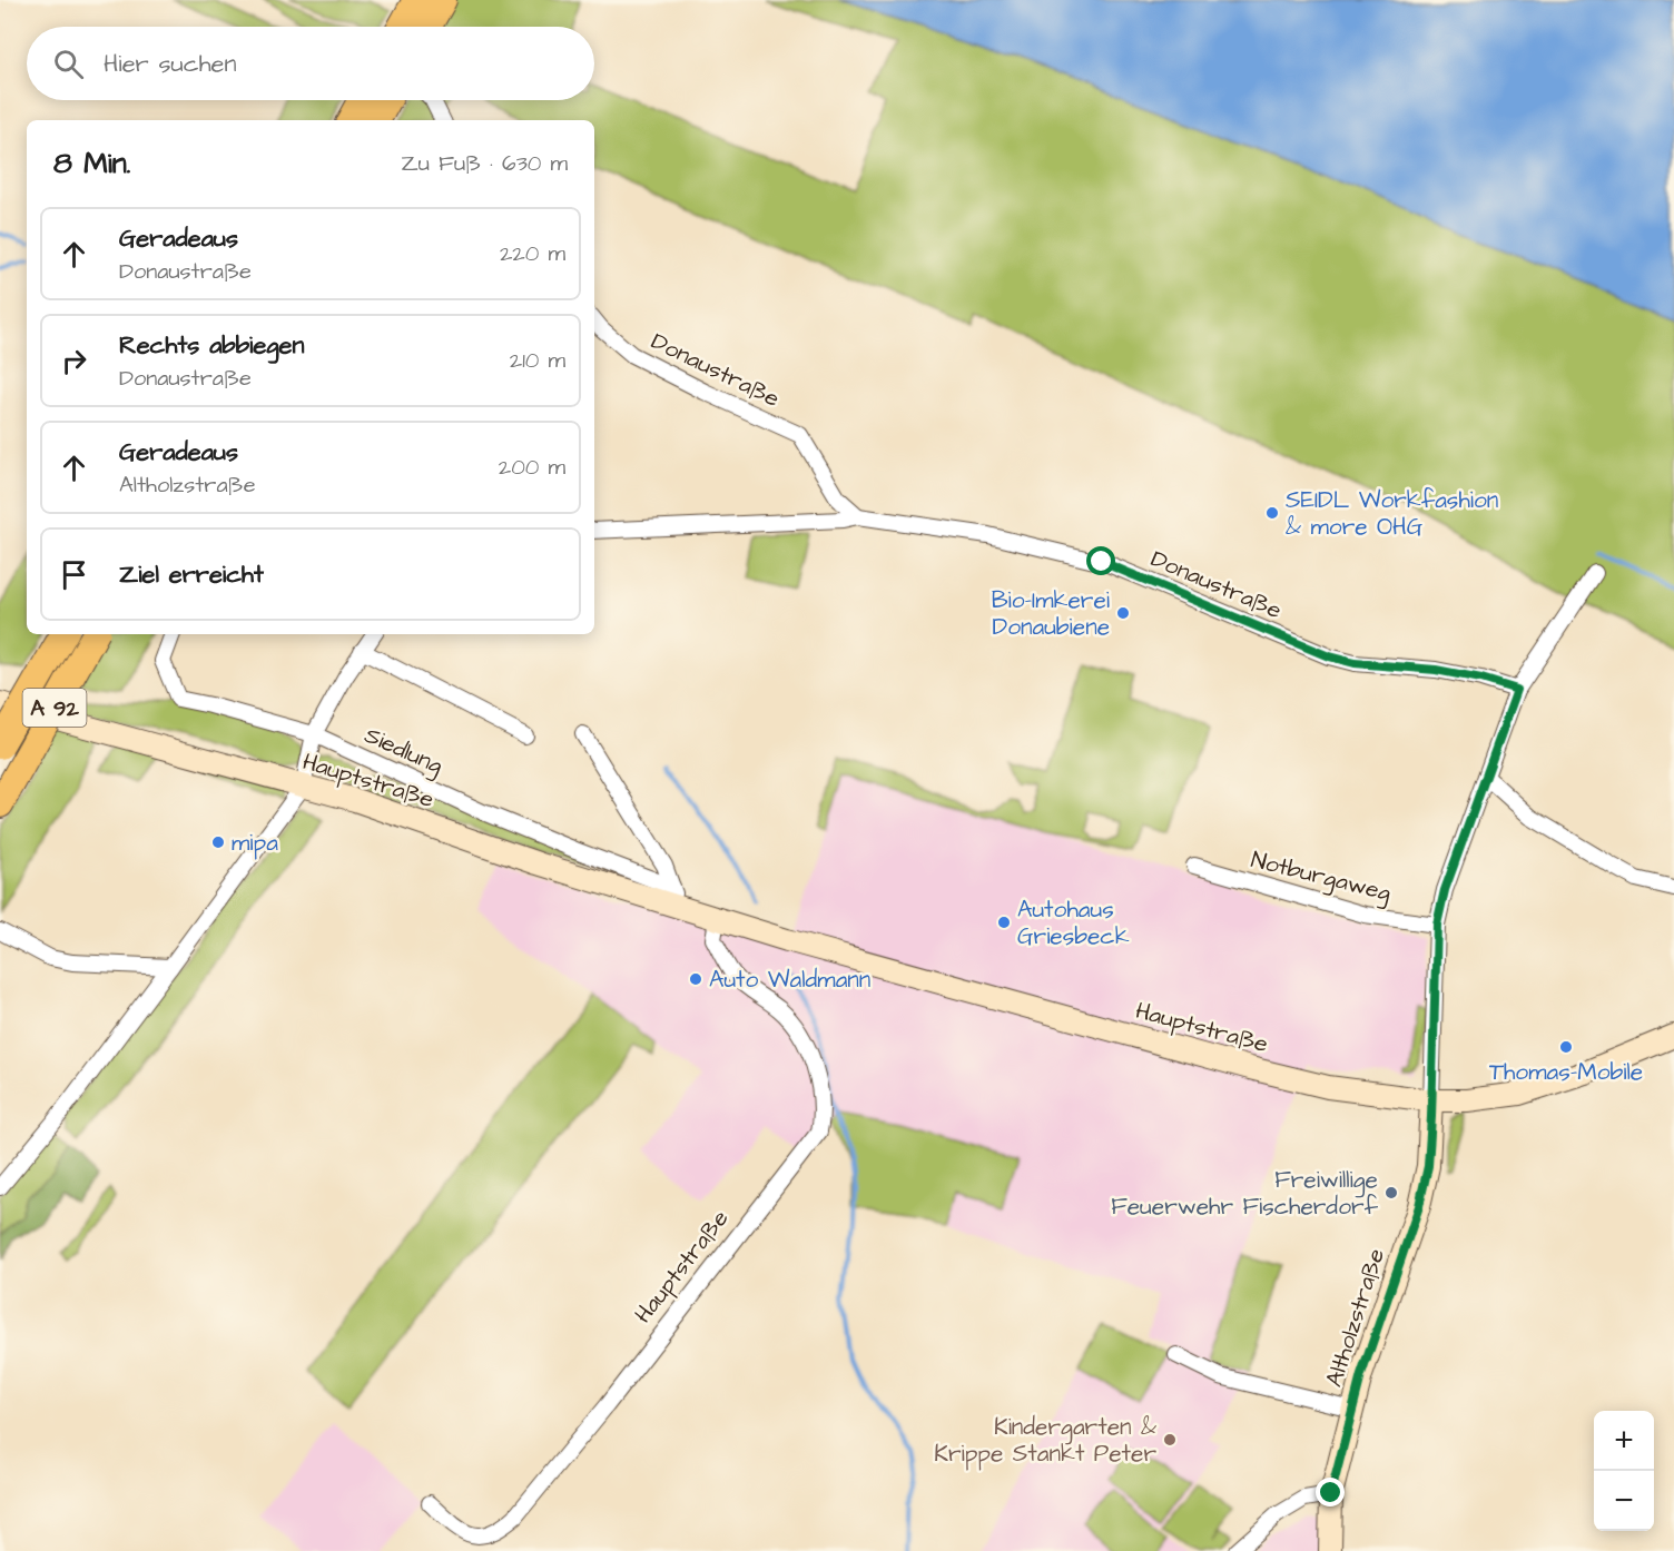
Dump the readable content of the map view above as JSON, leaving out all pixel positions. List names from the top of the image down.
{
  "streets": {
    "highway": ["A 92"],
    "main road": ["Hauptstraße", "Altholzstraße"],
    "street": ["Donaustraße", "Siedlung", "Notburgaweg"]
  },
  "crossings": [
    ["Siedlung", "Hauptstraße"],
    ["Hauptstraße", "Altholzstraße"]
  ],
  "places": [
    "SEIDL Workfashion & more OHG",
    "Bio-Imkerei Donaubiene",
    "mipa",
    "Autohaus Griesbeck",
    "Auto Waldmann",
    "Thomas-Mobile",
    "Freiwillige Feuerwehr Fischerdorf",
    "Kindergarten & Krippe Stankt Peter"
  ],
  "page": {
    "search": "Hier suchen",
    "heading": ["8 Min.", "Zu Fuß · 630 m"],
    "list": [
      ["Geradeaus", "Donaustraße", "220 m"],
      ["Rechts abbiegen", "Donaustraße", "210 m"],
      ["Geradeaus", "Altholzstraße", "200 m"],
      "Ziel erreicht"
    ],
    "map_buttons": ["+", "−"]
  }
}
